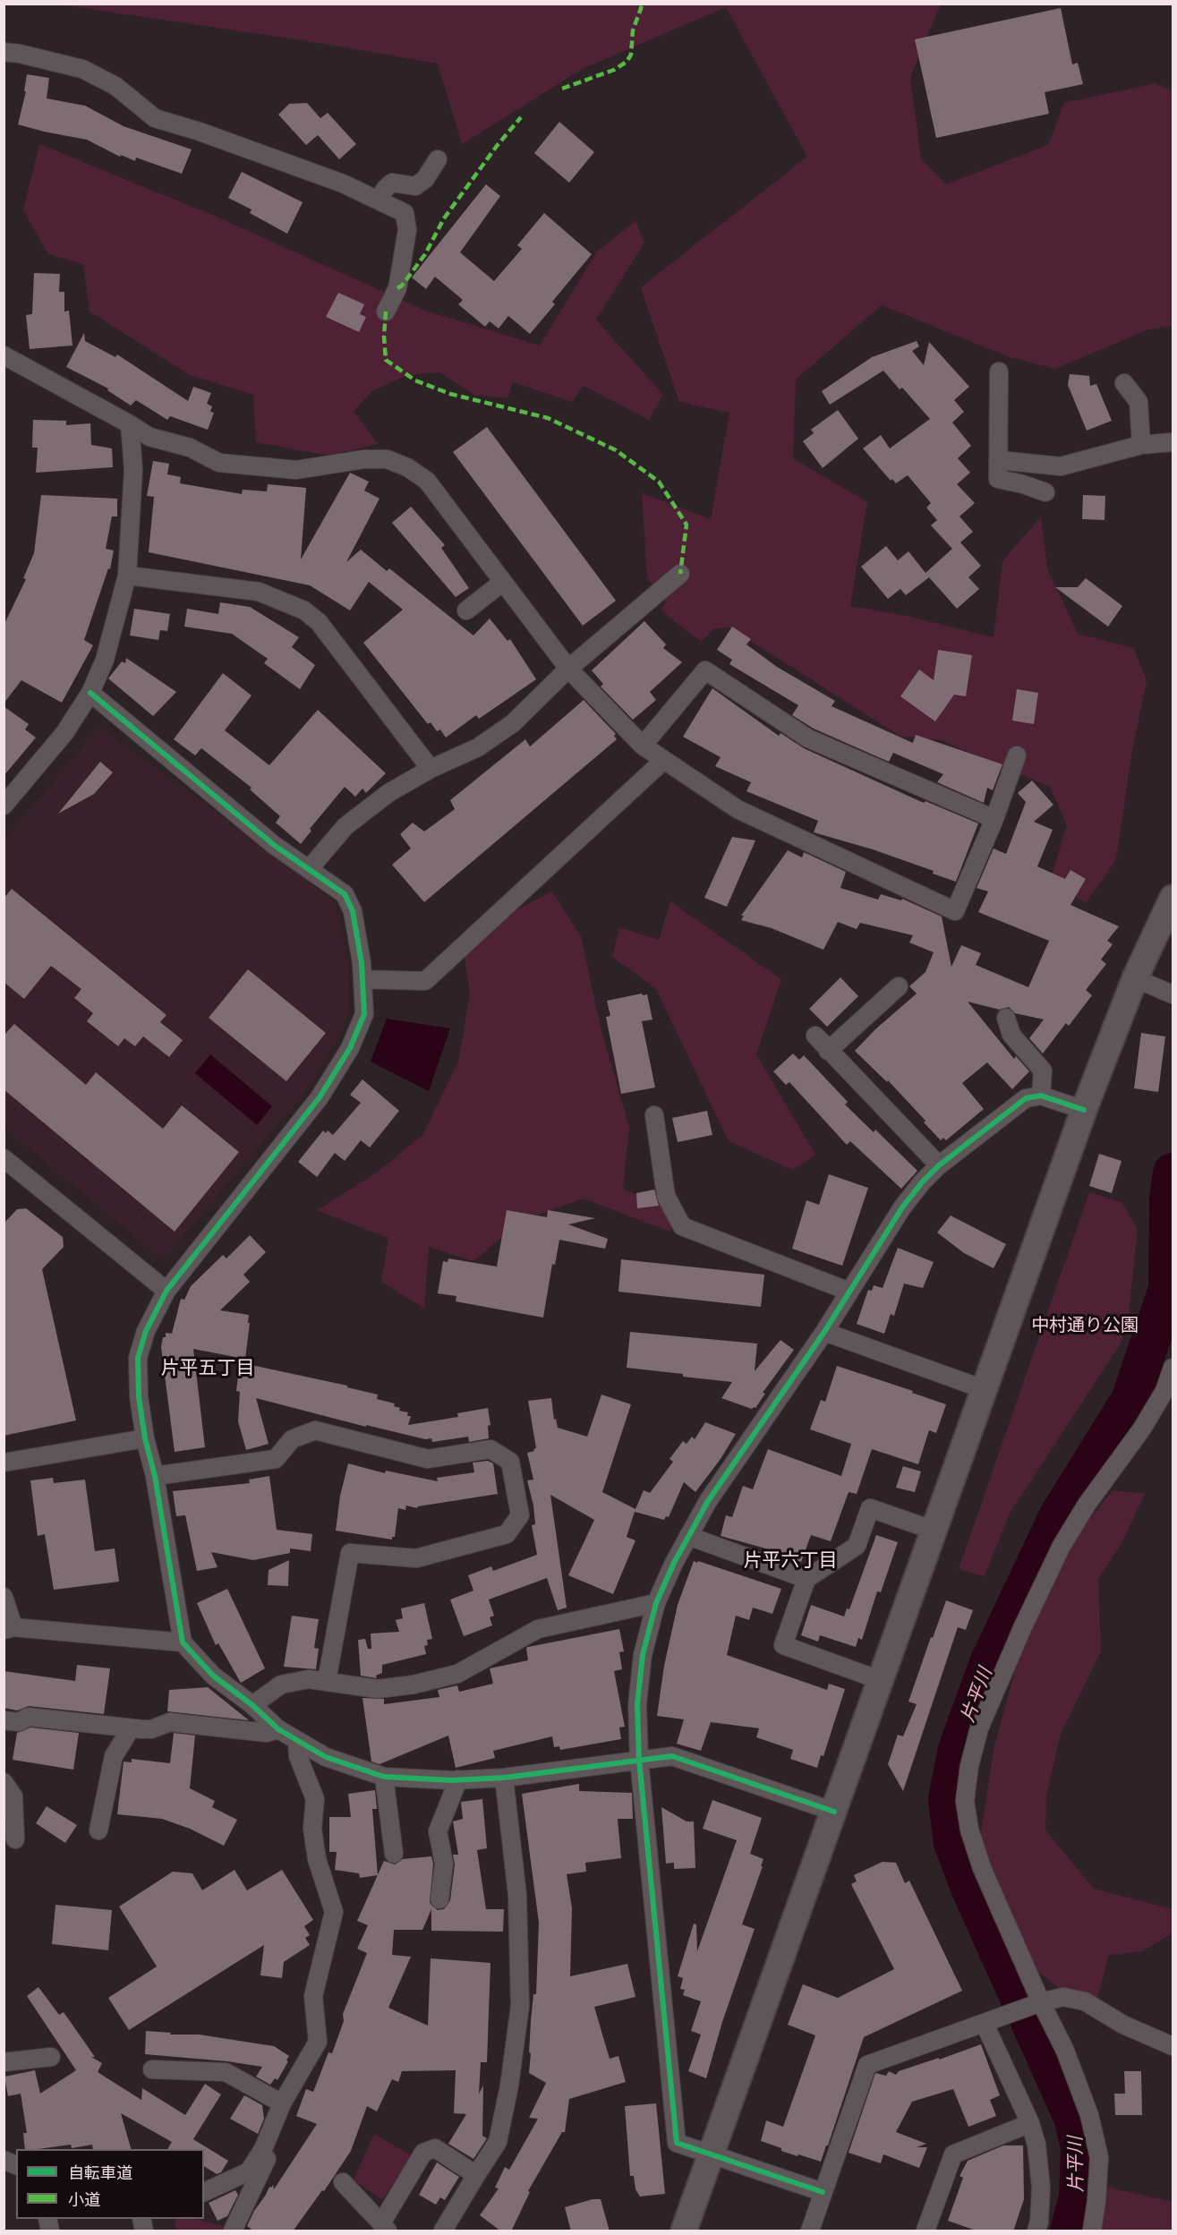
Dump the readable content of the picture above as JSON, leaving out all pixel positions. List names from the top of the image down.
{
  "districts": ["片平五丁目", "片平六丁目"],
  "water": ["片平川"],
  "parks": ["中村通り公園"],
  "legend": ["自転車道", "小道"]
}
